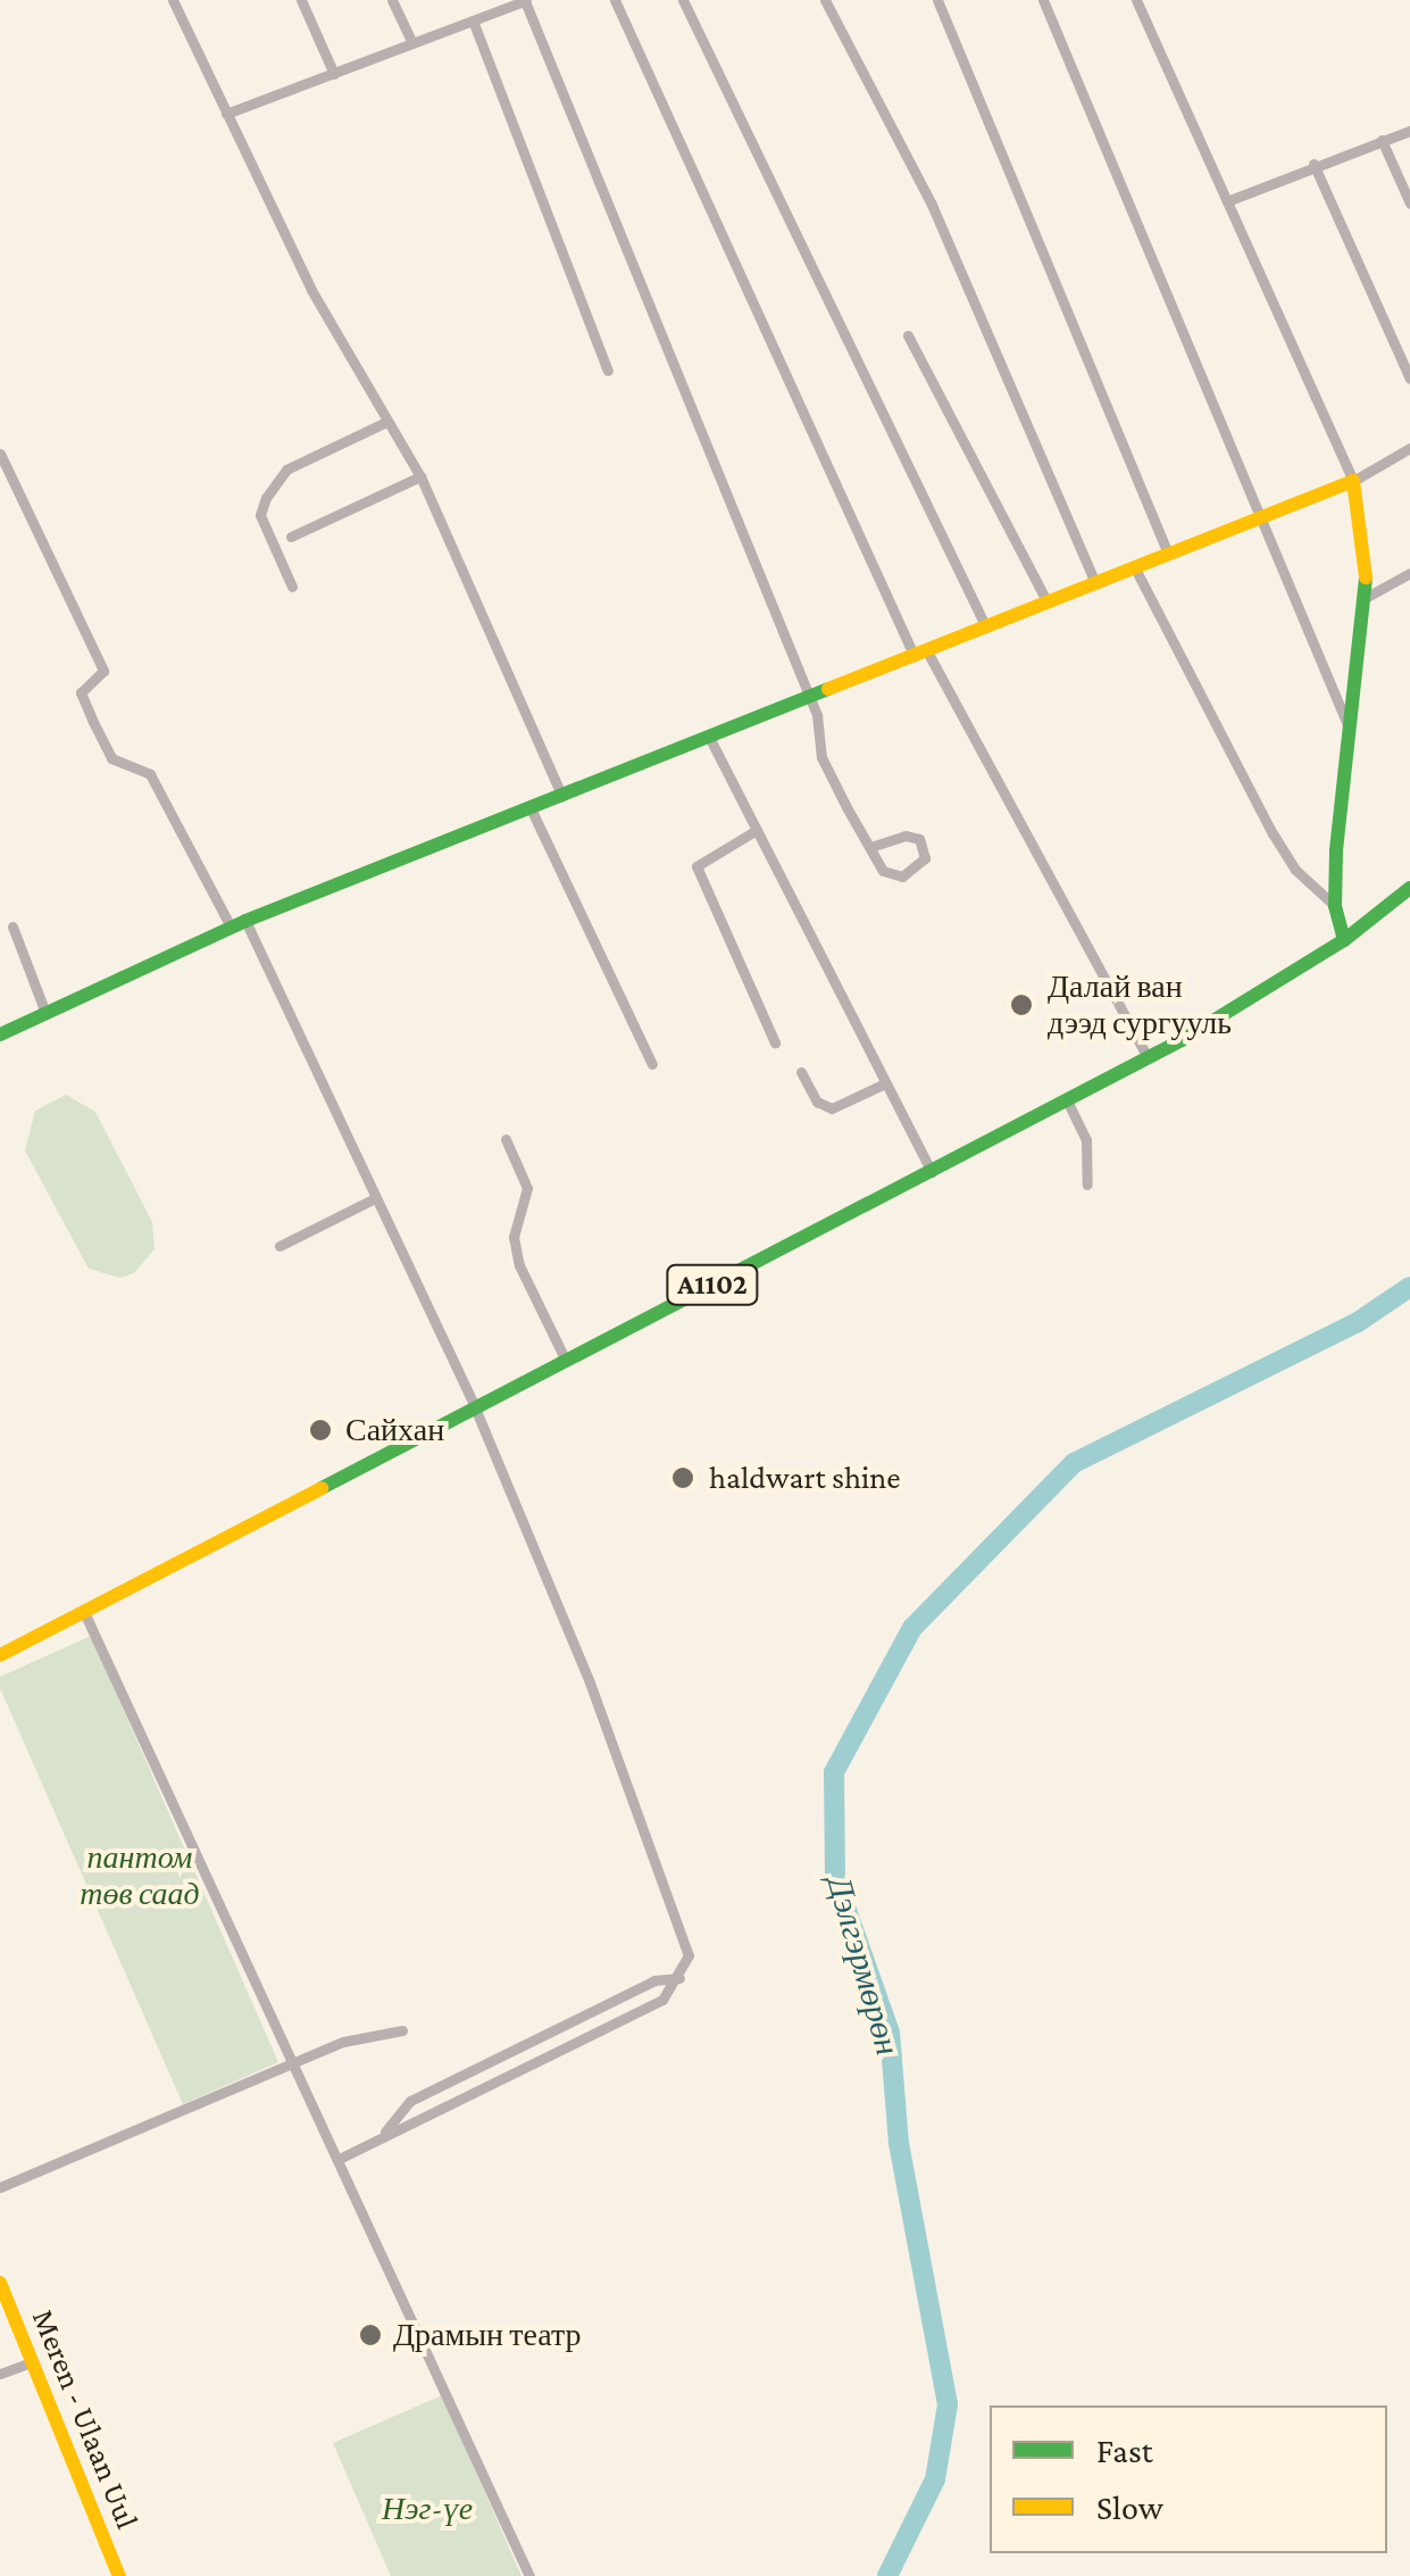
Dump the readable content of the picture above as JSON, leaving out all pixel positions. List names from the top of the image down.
{
  "streets": {
    "main road": ["A1102", "Meren - Ulaan Uul"]
  },
  "water": ["Дэлгэрмөрөн"],
  "parks": ["пантом төв саад", "Нэг-үе"],
  "places": [
    "Далай ван дээд сургууль",
    "Сайхан",
    "haldwart shine",
    "Драмын театр"
  ],
  "legend": ["Fast", "Slow"]
}
